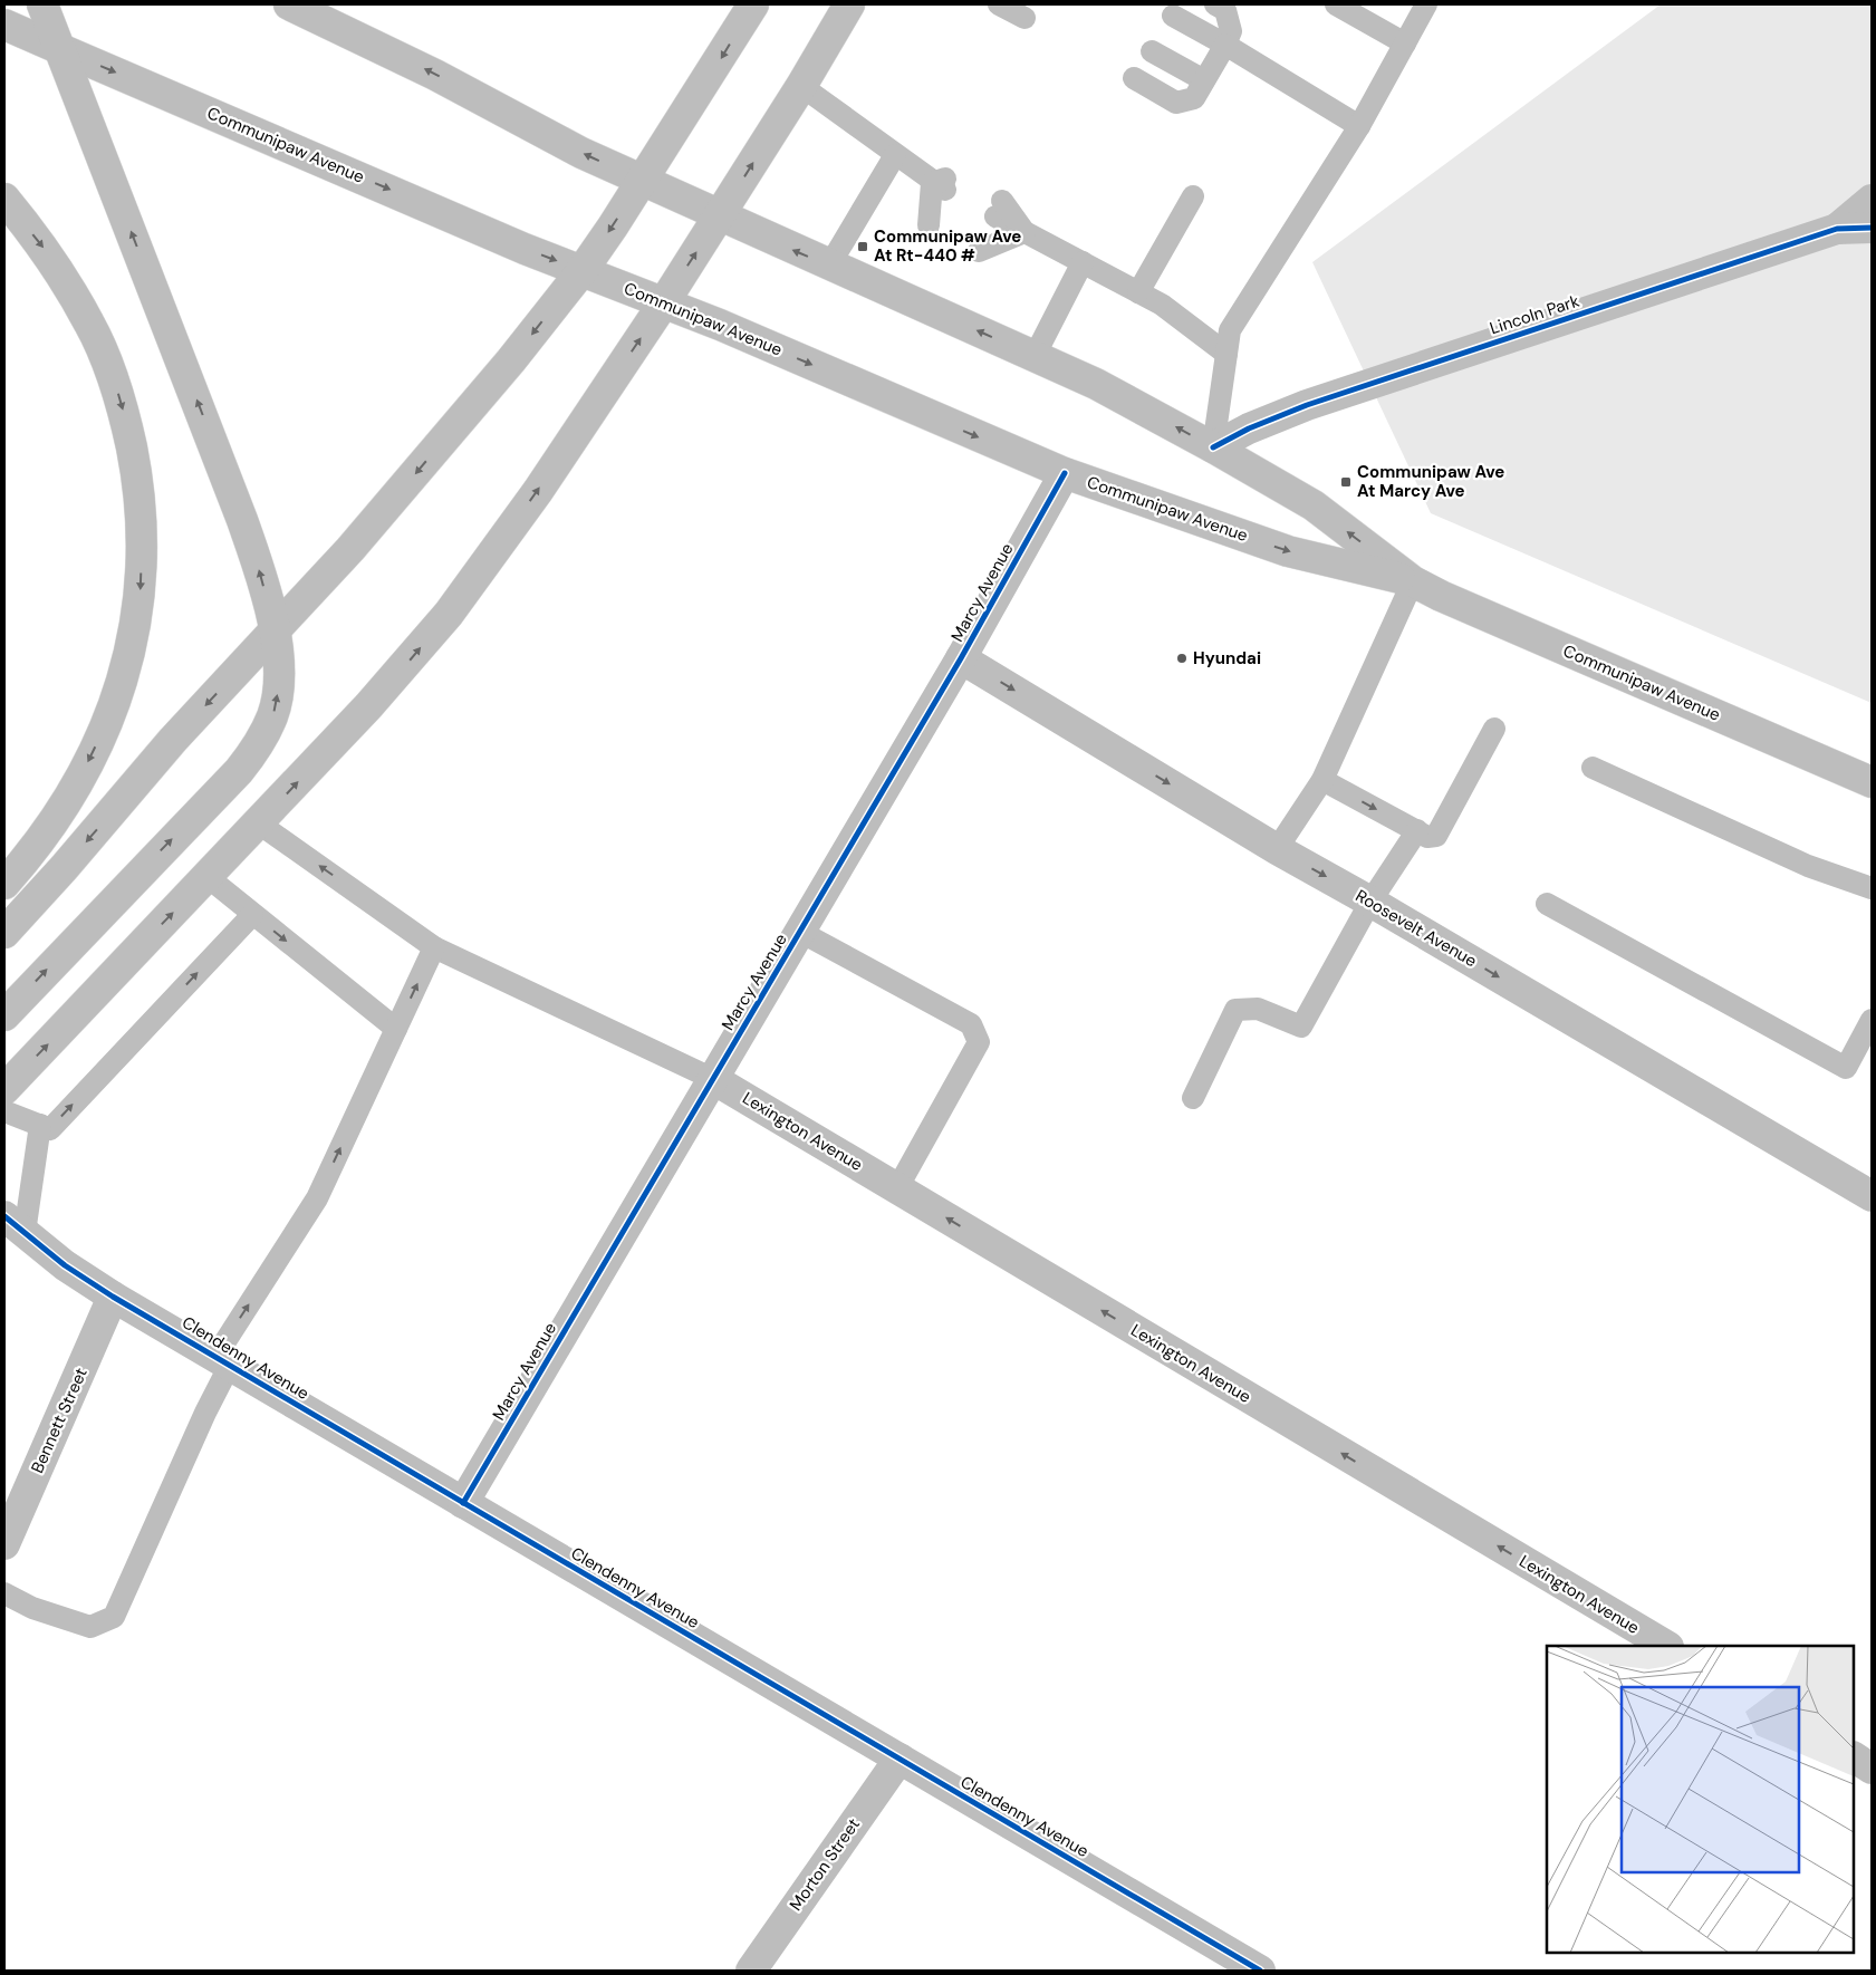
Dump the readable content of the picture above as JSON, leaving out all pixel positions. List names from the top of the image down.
{
  "streets": {
    "main road": [
      "Communipaw Avenue",
      "Lincoln Park",
      "Marcy Avenue",
      "Roosevelt Avenue",
      "Lexington Avenue",
      "Clendenny Avenue",
      "Bennett Street",
      "Morton Street"
    ]
  },
  "crossings": [
    ["Communipaw Avenue", "Lincoln Park"],
    ["Communipaw Avenue", "Marcy Avenue"],
    ["Marcy Avenue", "Roosevelt Avenue"],
    ["Marcy Avenue", "Lexington Avenue"],
    ["Marcy Avenue", "Clendenny Avenue"],
    ["Clendenny Avenue", "Bennett Street"],
    ["Clendenny Avenue", "Morton Street"]
  ],
  "one_way": ["Roosevelt Avenue", "Lexington Avenue"],
  "places": {
    "transit": ["Communipaw Ave At Rt-440 #", "Communipaw Ave At Marcy Ave"],
    "other": ["Hyundai"]
  }
}
